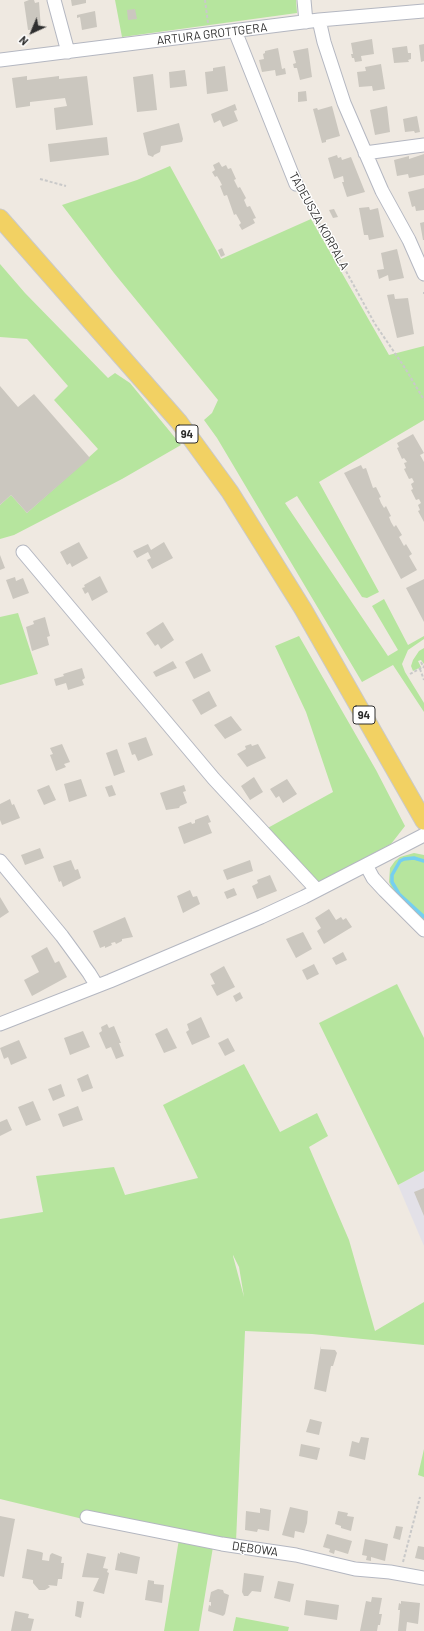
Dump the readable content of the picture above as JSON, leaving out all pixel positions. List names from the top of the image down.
{
  "streets": {
    "main road": ["94"],
    "street": ["ARTURA GROTTGERA", "TADEUSZA KORPALA", "DĘBOWA"]
  },
  "crossings": [
    ["ARTURA GROTTGERA", "TADEUSZA KORPALA"]
  ],
  "north": "bottom left"
}
